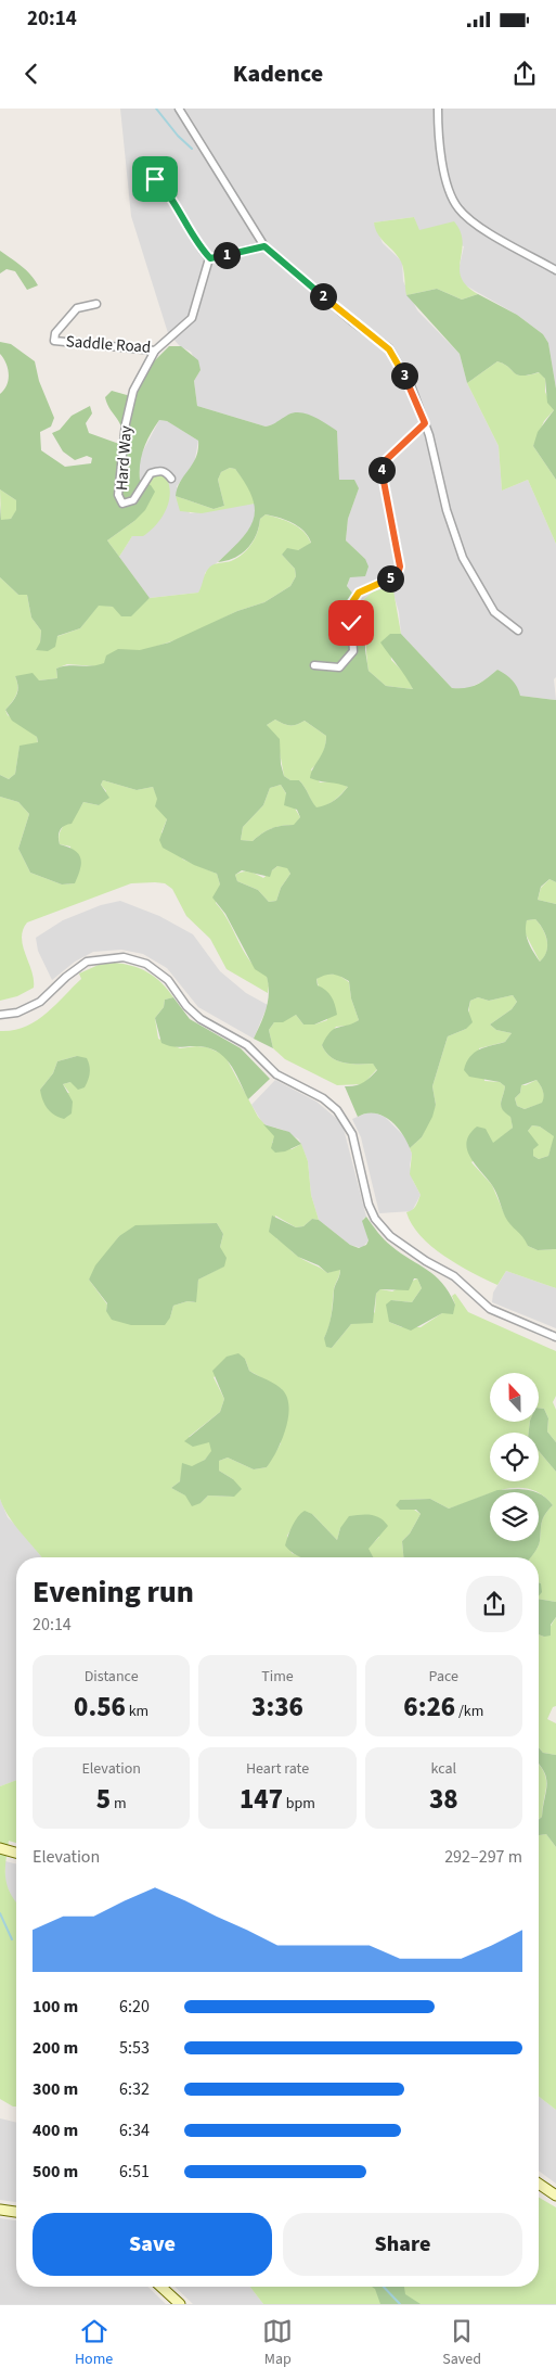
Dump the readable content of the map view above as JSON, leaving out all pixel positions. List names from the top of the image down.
{
  "streets": {
    "street": ["Saddle Road", "Hard Way"]
  },
  "crossings": [
    ["Saddle Road", "Hard Way"]
  ],
  "north": "top",
  "page": {
    "status": "20:14",
    "header": "Kadence",
    "pins": [
      "1",
      "2",
      "3",
      "4",
      "5"
    ],
    "heading": ["Evening run", "20:14"],
    "stats": [
      ["Distance", "0.56 km"],
      ["Time", "3:36"],
      ["Pace", "6:26 /km"],
      ["Elevation", "5 m"],
      ["Heart rate", "147 bpm"],
      ["kcal", "38"]
    ],
    "chart": ["Elevation", "292–297 m"],
    "list": [
      {
        "name": "100 m",
        "note": "6:20"
      },
      {
        "name": "200 m",
        "note": "5:53"
      },
      {
        "name": "300 m",
        "note": "6:32"
      },
      {
        "name": "400 m",
        "note": "6:34"
      },
      {
        "name": "500 m",
        "note": "6:51"
      }
    ],
    "buttons": ["Save", "Share"],
    "tabs": ["Home", "Map", "Saved"]
  }
}
